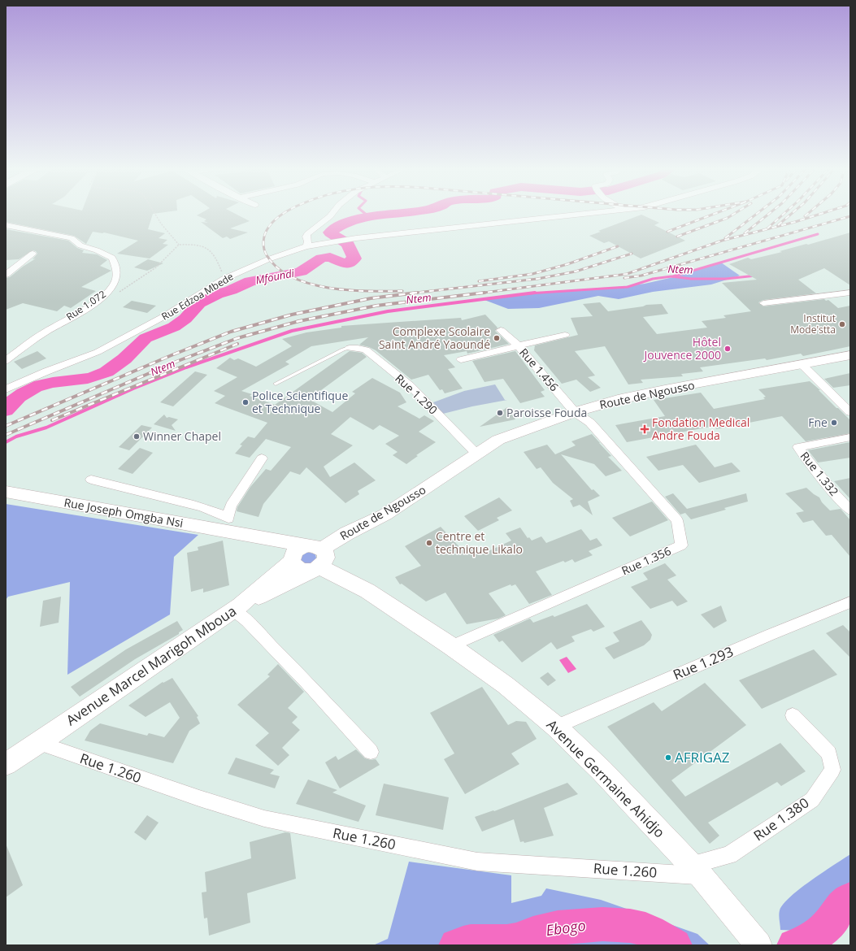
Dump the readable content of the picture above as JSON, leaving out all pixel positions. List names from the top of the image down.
{
  "streets": {
    "main road": [
      "Route de Ngousso",
      "Rue Joseph Omgba Nsi",
      "Avenue Marcel Marigoh Mboua",
      "Avenue Germaine Ahidjo"
    ],
    "street": [
      "Rue Edzoa Mbede",
      "Rue 1.072",
      "Rue 1.456",
      "Rue 1.290",
      "Rue 1.332",
      "Rue 1.356",
      "Rue 1.293",
      "Rue 1.260",
      "Rue 1.380"
    ]
  },
  "crossings": [
    ["Rue 1.456", "Route de Ngousso"],
    ["Rue 1.456", "Rue 1.356"],
    ["Rue 1.290", "Route de Ngousso"],
    ["Route de Ngousso", "Rue Joseph Omgba Nsi"],
    ["Route de Ngousso", "Rue 1.356"],
    ["Route de Ngousso", "Avenue Marcel Marigoh Mboua"],
    ["Route de Ngousso", "Avenue Germaine Ahidjo"],
    ["Rue Joseph Omgba Nsi", "Avenue Germaine Ahidjo"],
    ["Rue 1.356", "Avenue Germaine Ahidjo"],
    ["Rue 1.293", "Avenue Germaine Ahidjo"],
    ["Avenue Marcel Marigoh Mboua", "Rue 1.260"],
    ["Rue 1.260", "Avenue Germaine Ahidjo"],
    ["Rue 1.260", "Rue 1.380"],
    ["Avenue Germaine Ahidjo", "Rue 1.380"]
  ],
  "water": ["Ntem", "Mfoundi", "Ebogo"],
  "places": {
    "other": [
      "Institut Mode'stta",
      "Complexe Scolaire Saint André Yaoundé",
      "Hôtel Jouvence 2000",
      "Police Scientifique et Technique",
      "Paroisse Fouda",
      "Fne",
      "Winner Chapel",
      "Centre et technique Likalo",
      "AFRIGAZ"
    ],
    "health": ["Fondation Medical Andre Fouda"]
  }
}
